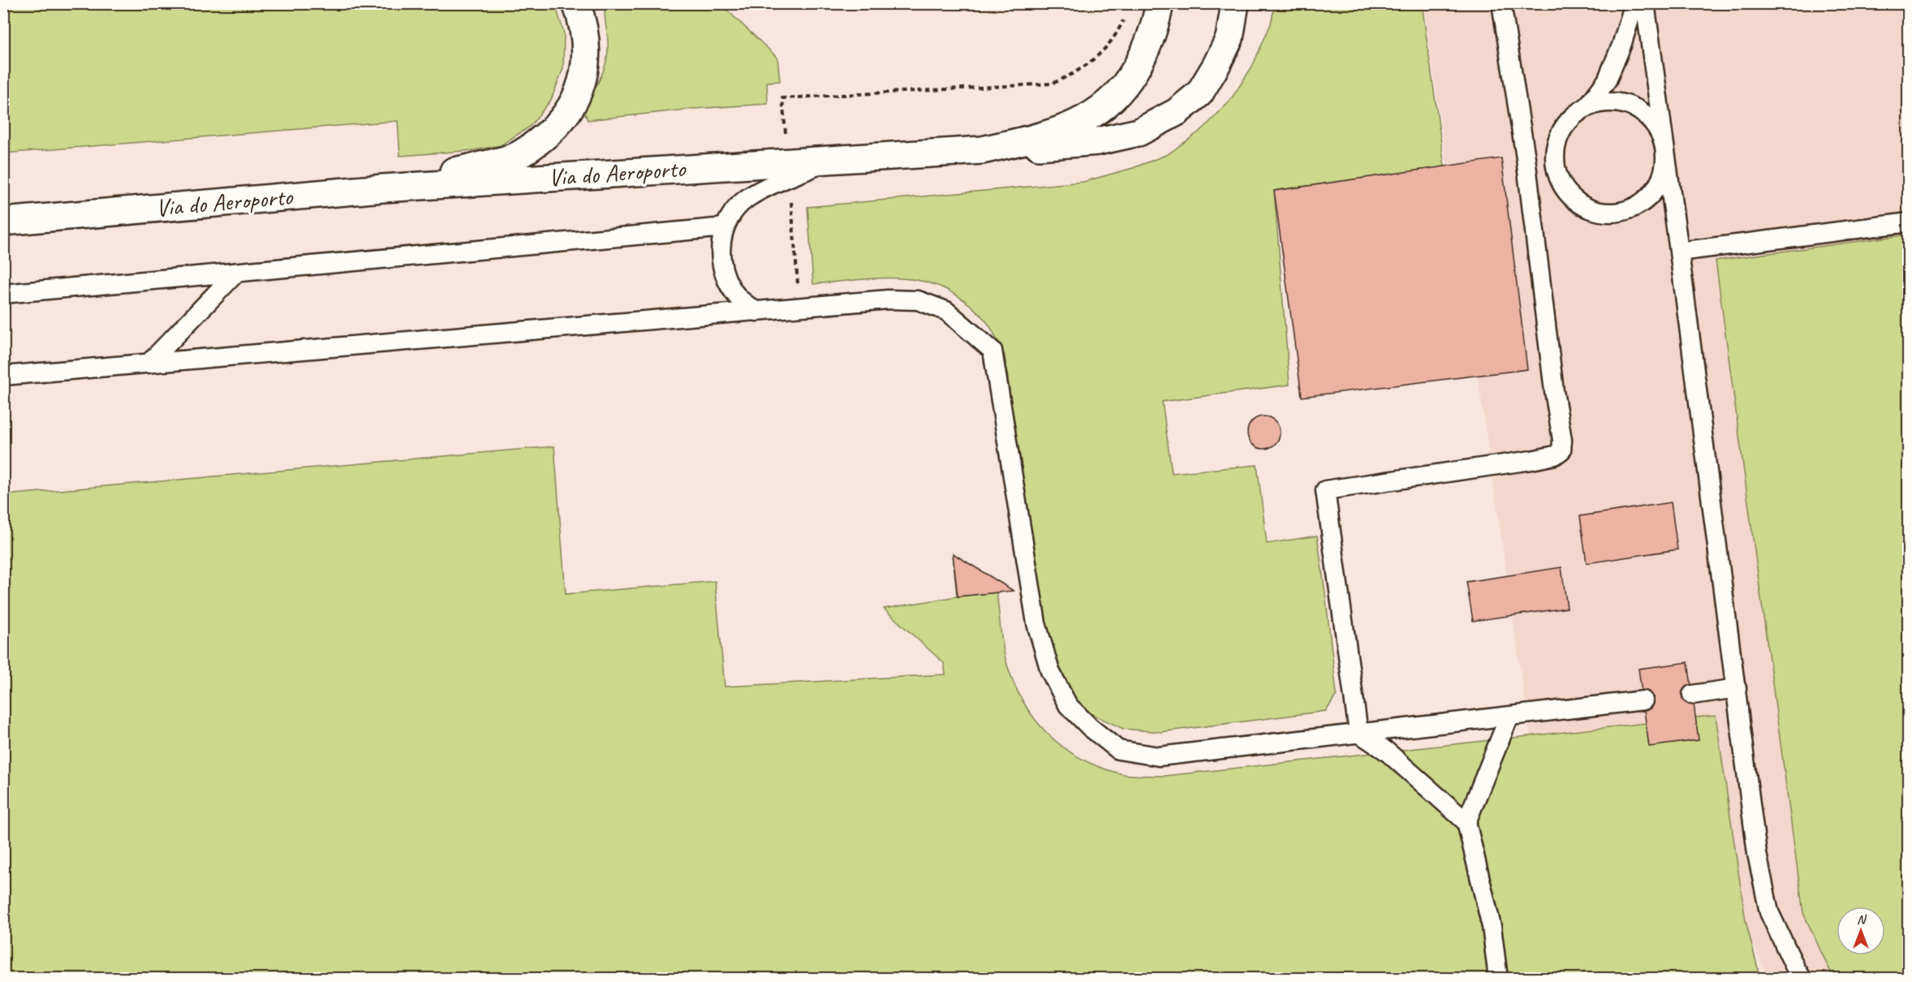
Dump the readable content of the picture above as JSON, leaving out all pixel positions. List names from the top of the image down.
{
  "streets": {
    "street": ["Via do Aeroporto"]
  },
  "north": "top"
}
